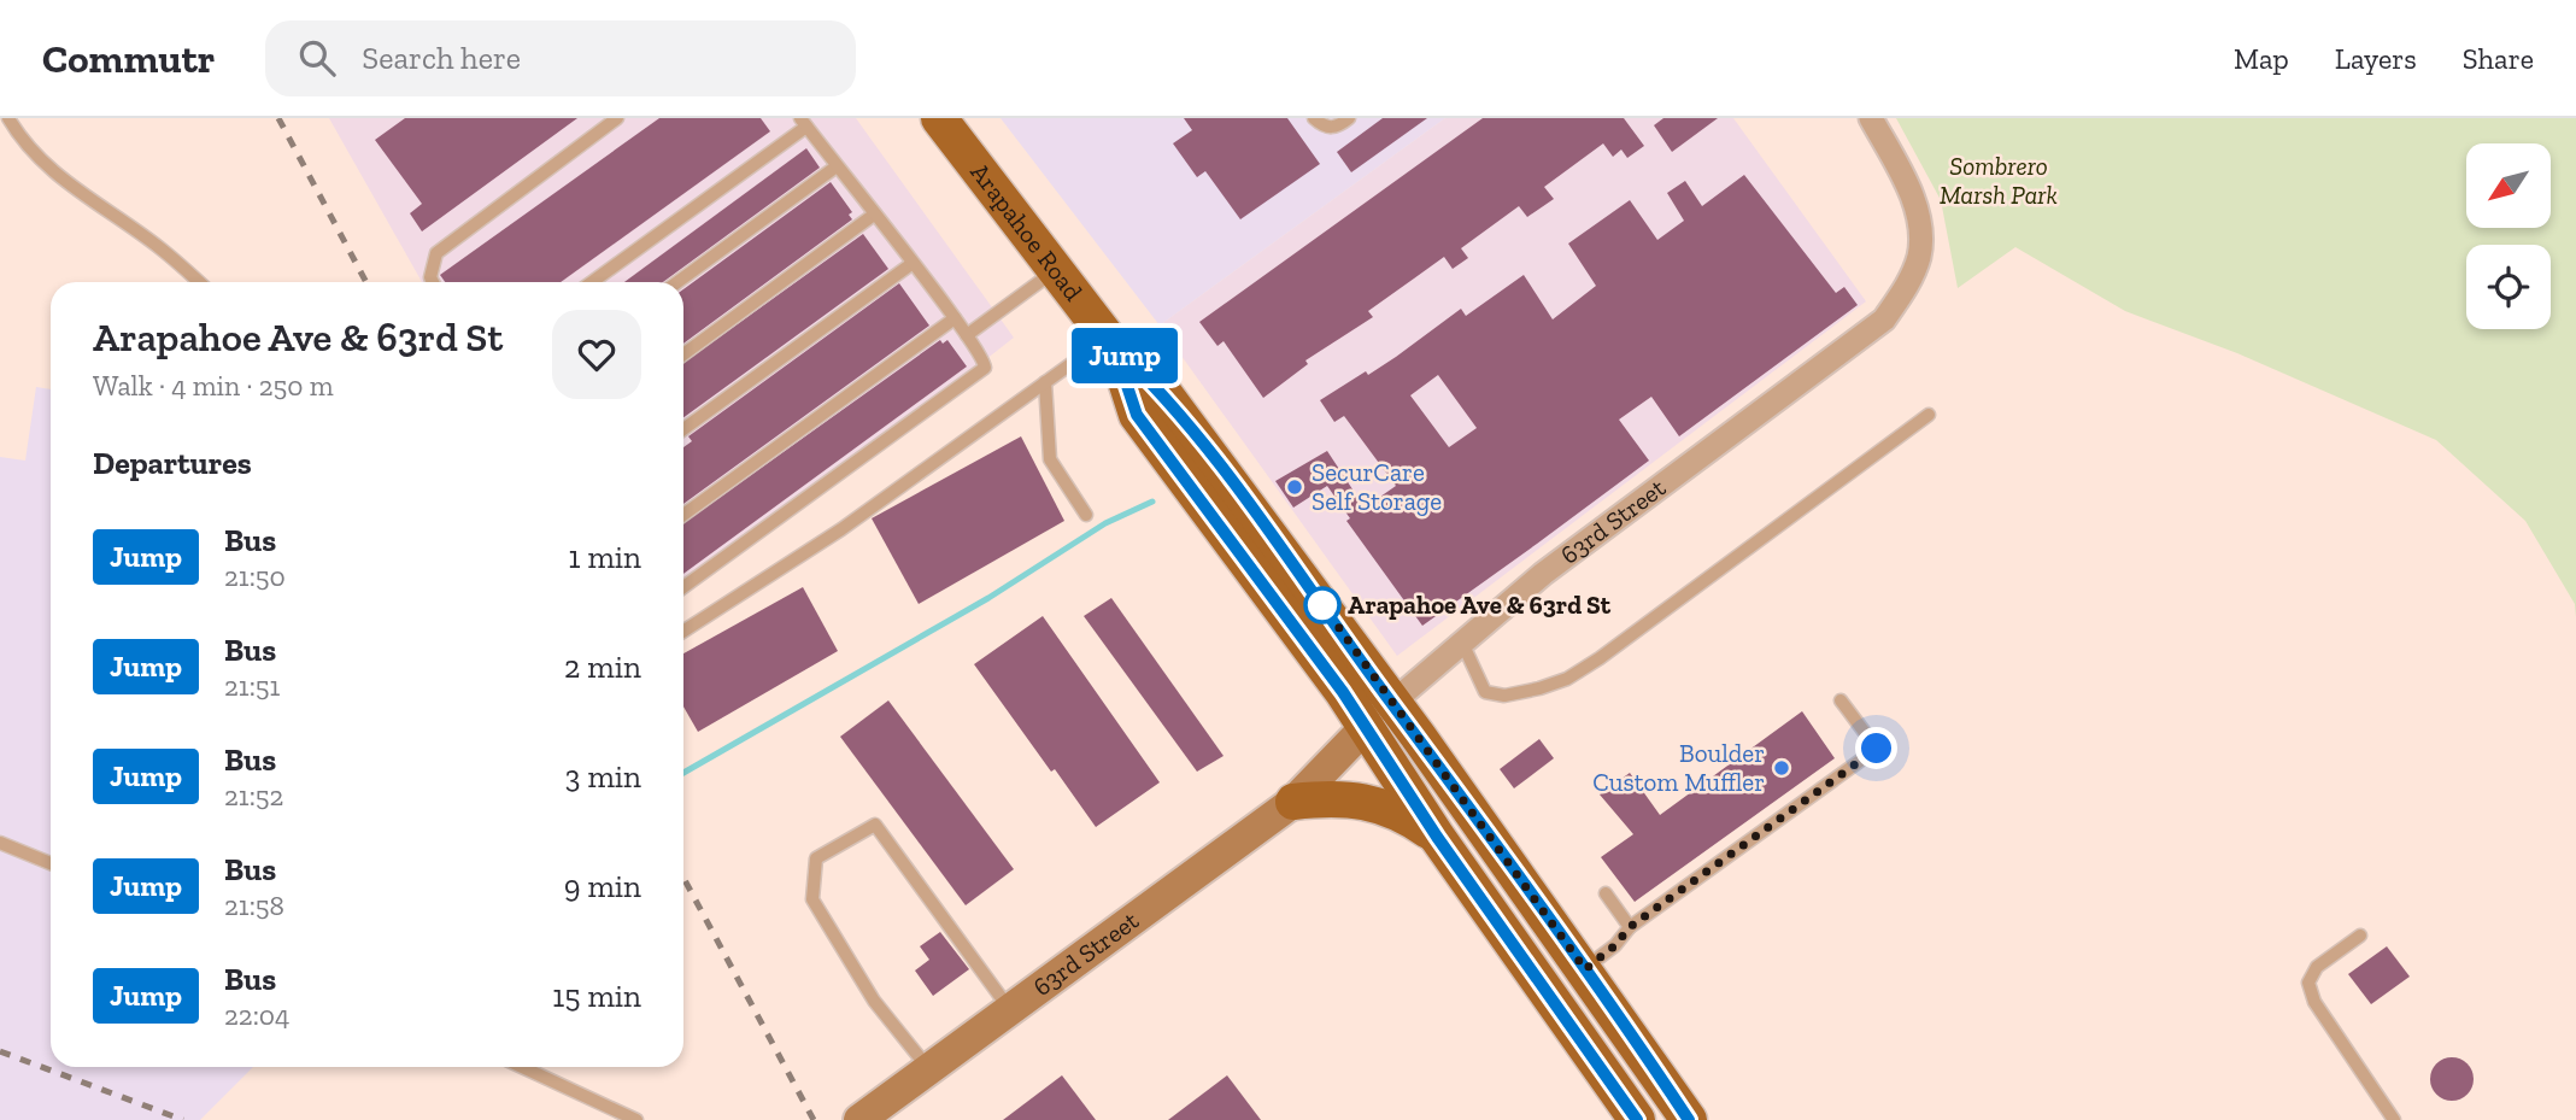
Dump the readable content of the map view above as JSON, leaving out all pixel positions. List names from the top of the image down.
{
  "streets": {
    "main road": ["Arapahoe Road"],
    "street": ["63rd Street"]
  },
  "crossings": [
    ["Arapahoe Road", "63rd Street"]
  ],
  "parks": ["Sombrero Marsh Park"],
  "places": ["SecurCare Self Storage", "Arapahoe Ave & 63rd St", "Boulder Custom Muffler"],
  "lines": ["bus line Jump"],
  "north": "bottom left",
  "page": {
    "header": "Commutr",
    "search": "Search here",
    "nav": ["Map", "Layers", "Share"],
    "on_map": "Jump",
    "heading": [
      ["Arapahoe Ave & 63rd St", "Walk · 4 min · 250 m"],
      "Departures"
    ],
    "list": [
      {
        "mark": "Jump",
        "name": "Bus",
        "note": "21:50",
        "value": "1 min"
      },
      {
        "mark": "Jump",
        "name": "Bus",
        "note": "21:51",
        "value": "2 min"
      },
      {
        "mark": "Jump",
        "name": "Bus",
        "note": "21:52",
        "value": "3 min"
      },
      {
        "mark": "Jump",
        "name": "Bus",
        "note": "21:58",
        "value": "9 min"
      },
      {
        "mark": "Jump",
        "name": "Bus",
        "note": "22:04",
        "value": "15 min"
      }
    ]
  }
}
